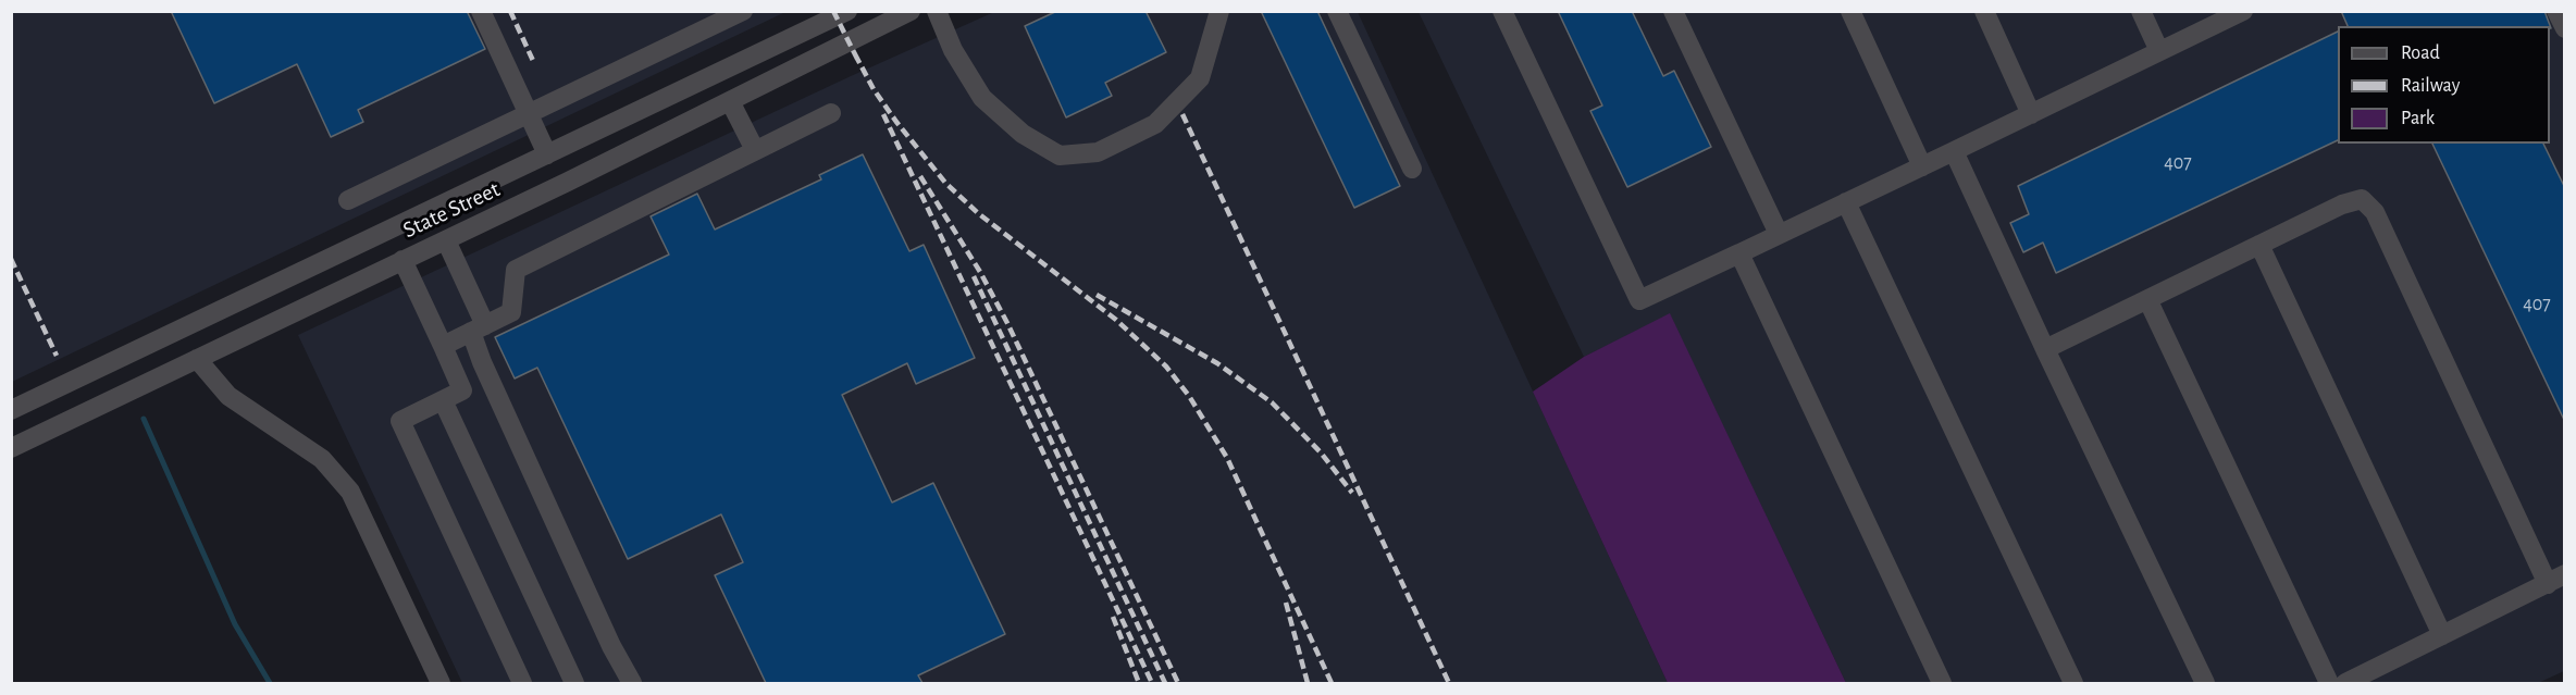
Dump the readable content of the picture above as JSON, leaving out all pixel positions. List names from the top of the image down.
{
  "streets": {
    "street": ["State Street"]
  },
  "house_numbers": ["407", "407"],
  "legend": ["Road", "Railway", "Park"]
}
